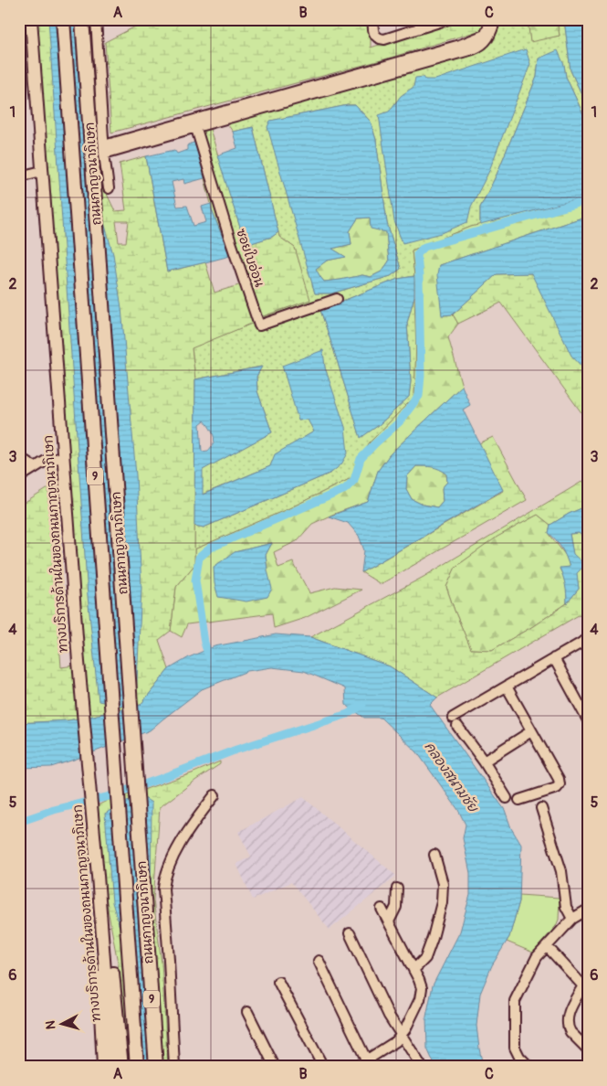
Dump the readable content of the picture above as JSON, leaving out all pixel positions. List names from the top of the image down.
{
  "streets": {
    "highway": ["ถนนกาญจนาภิเษก", "9"],
    "main road": ["ทางบริการด้านในของถนนกาญจนาภิเษก"],
    "street": ["ซอยใบอ่อน"]
  },
  "water": ["คลองสนามชัย"],
  "north": "left",
  "grid": {
    "columns": ["A", "B", "C"],
    "rows": [
      "1",
      "2",
      "3",
      "4",
      "5",
      "6"
    ]
  }
}
